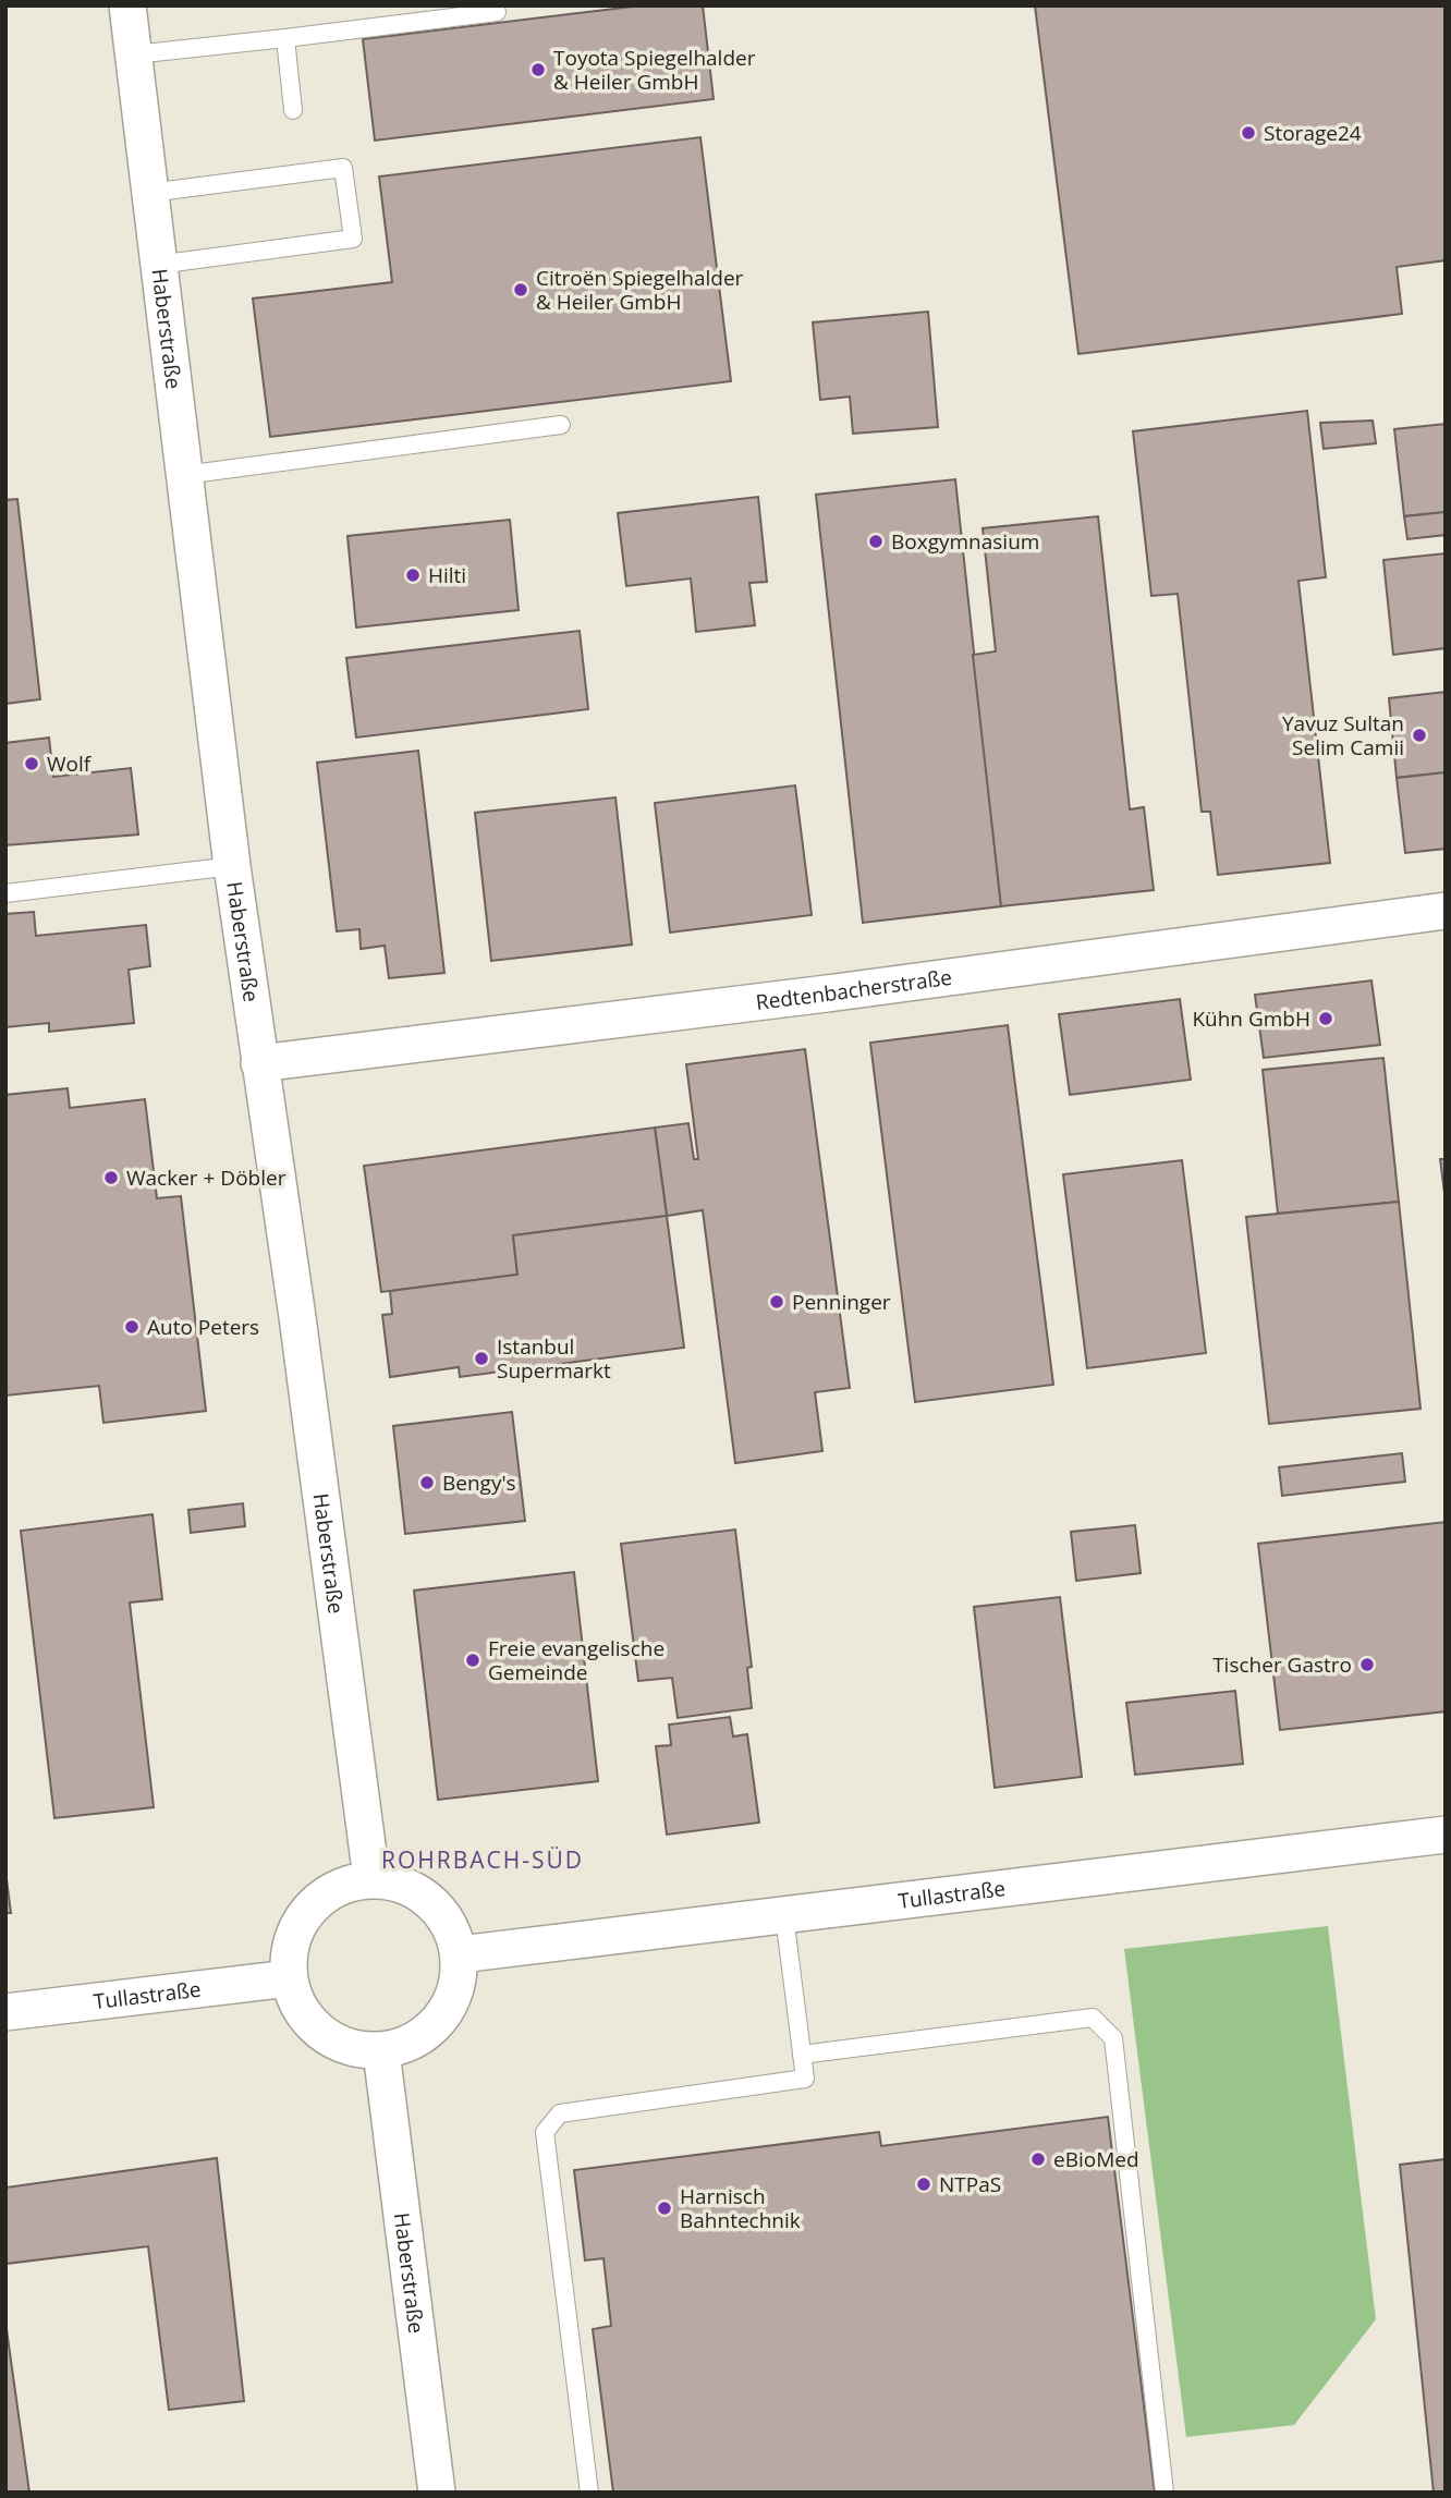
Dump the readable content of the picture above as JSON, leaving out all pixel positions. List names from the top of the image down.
{
  "streets": {
    "street": ["Haberstraße", "Redtenbacherstraße", "Tullastraße"]
  },
  "crossings": [
    ["Haberstraße", "Redtenbacherstraße"],
    ["Haberstraße", "Tullastraße"]
  ],
  "districts": ["ROHRBACH-SÜD"],
  "places": [
    "Toyota Spiegelhalder & Heiler GmbH",
    "Storage24",
    "Citroën Spiegelhalder & Heiler GmbH",
    "Boxgymnasium",
    "Hilti",
    "Yavuz Sultan Selim Camii",
    "Wolf",
    "Kühn GmbH",
    "Wacker + Döbler",
    "Penninger",
    "Auto Peters",
    "Istanbul Supermarkt",
    "Bengy's",
    "Freie evangelische Gemeinde",
    "Tischer Gastro",
    "eBioMed",
    "NTPaS",
    "Harnisch Bahntechnik"
  ]
}
